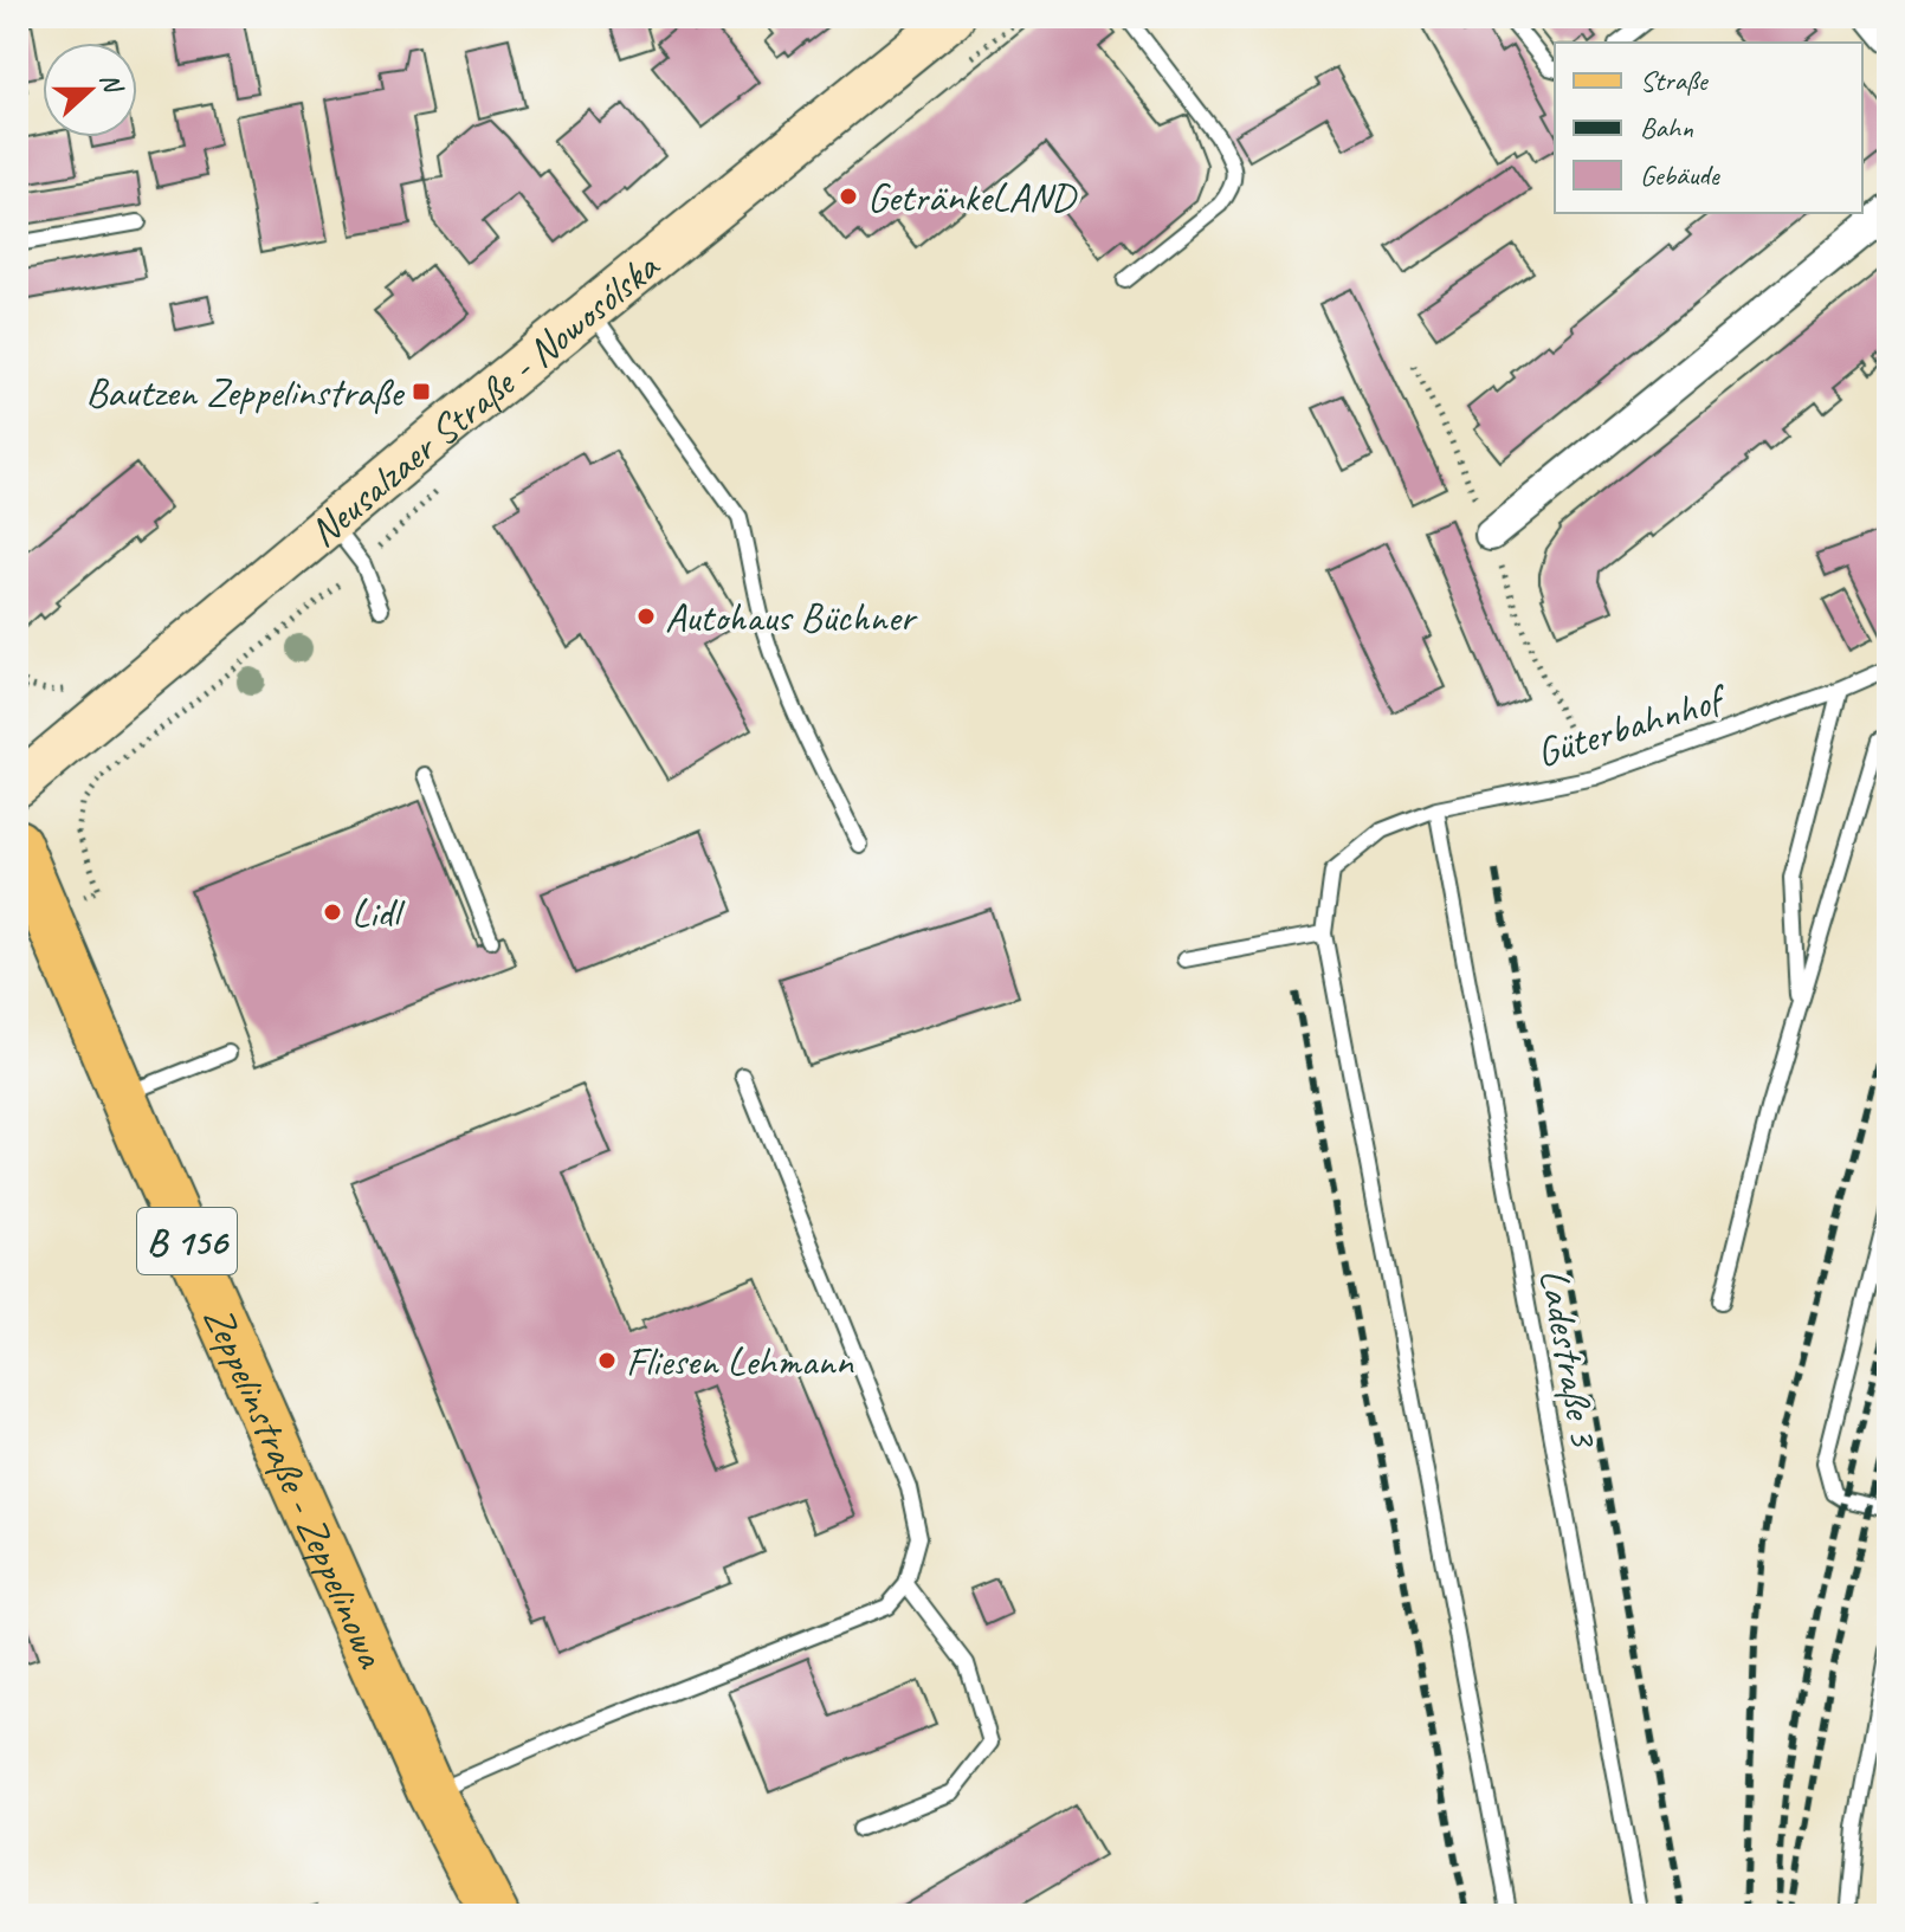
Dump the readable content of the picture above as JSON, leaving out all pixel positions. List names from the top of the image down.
{
  "streets": {
    "main road": ["Neusalzaer Straße - Nowosólska", "B 156", "Zeppelinstraße - Zeppelinowa"],
    "lane": ["Güterbahnhof", "Ladestraße 3"]
  },
  "crossings": [
    ["Güterbahnhof", "Ladestraße 3"]
  ],
  "places": {
    "other": [
      "GetränkeLAND",
      "Autohaus Büchner",
      "Lidl",
      "Fliesen Lehmann"
    ],
    "transit": ["Bautzen Zeppelinstraße"]
  },
  "legend": ["Straße", "Bahn", "Gebäude"],
  "north": "right"
}
